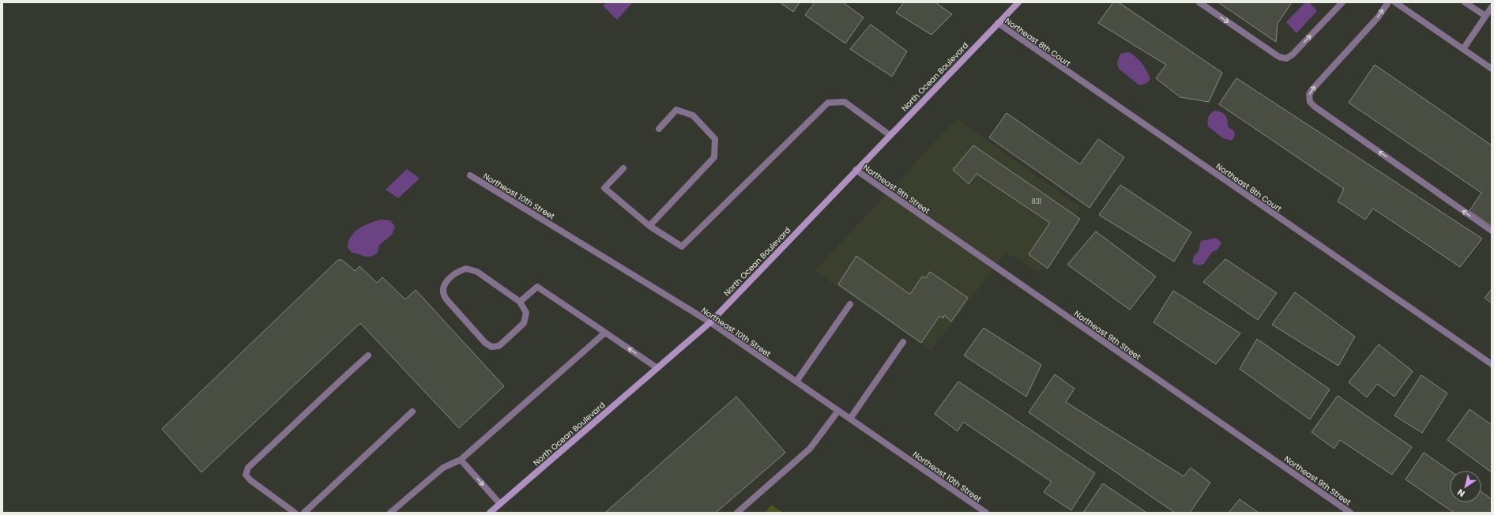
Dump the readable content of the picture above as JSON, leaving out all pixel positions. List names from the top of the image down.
{
  "streets": {
    "main road": ["North Ocean Boulevard"],
    "street": ["Northeast 8th Court", "Northeast 9th Street", "Northeast 10th Street"]
  },
  "crossings": [
    ["Northeast 8th Court", "North Ocean Boulevard"],
    ["North Ocean Boulevard", "Northeast 9th Street"],
    ["North Ocean Boulevard", "Northeast 10th Street"]
  ],
  "house_numbers": ["831"],
  "north": "bottom left"
}
